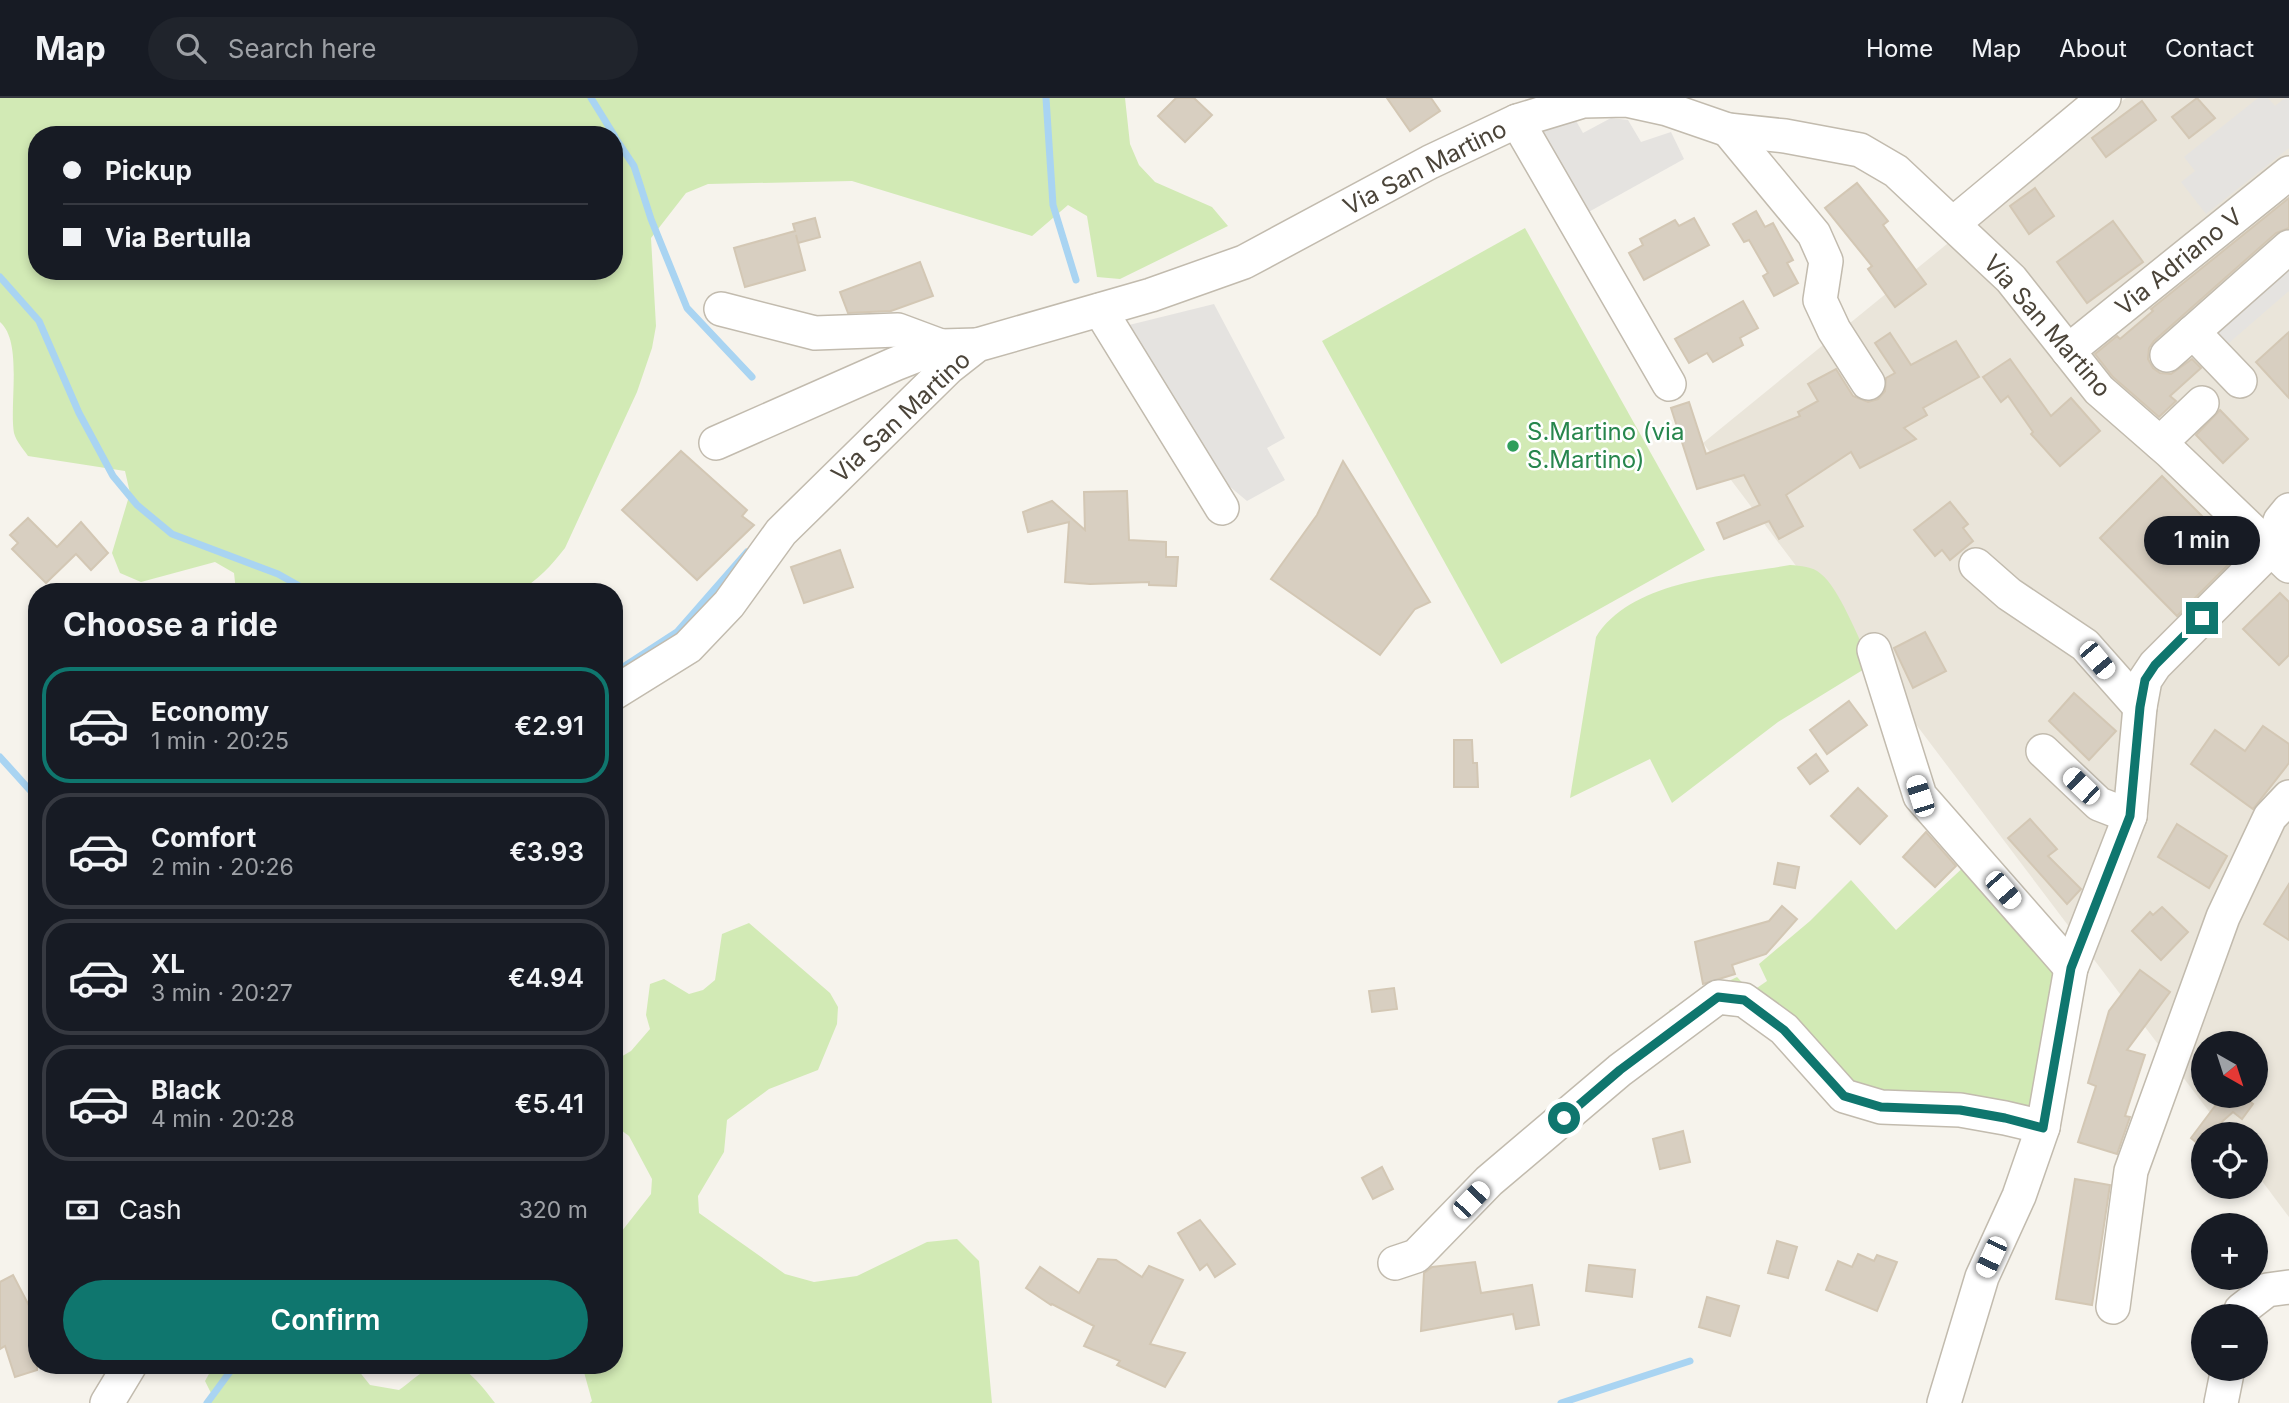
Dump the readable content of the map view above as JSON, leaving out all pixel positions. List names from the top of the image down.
{
  "streets": {
    "street": ["Via San Martino", "Via Adriano V"]
  },
  "crossings": [
    ["Via San Martino", "Via Adriano V"]
  ],
  "places": ["S.Martino (via S.Martino)"],
  "north": "bottom right",
  "page": {
    "header": "Map",
    "search": "Search here",
    "nav": [
      "Home",
      "Map",
      "About",
      "Contact"
    ],
    "banner": ["Pickup", "Via Bertulla"],
    "bubble": "1 min",
    "heading": "Choose a ride",
    "list": [
      {
        "name": "Economy",
        "note": "1 min · 20:25",
        "value": "€2.91"
      },
      {
        "name": "Comfort",
        "note": "2 min · 20:26",
        "value": "€3.93"
      },
      {
        "name": "XL",
        "note": "3 min · 20:27",
        "value": "€4.94"
      },
      {
        "name": "Black",
        "note": "4 min · 20:28",
        "value": "€5.41"
      }
    ],
    "map_buttons": ["+", "−"],
    "pay": ["Cash", "320 m"],
    "buttons": "Confirm"
  }
}
